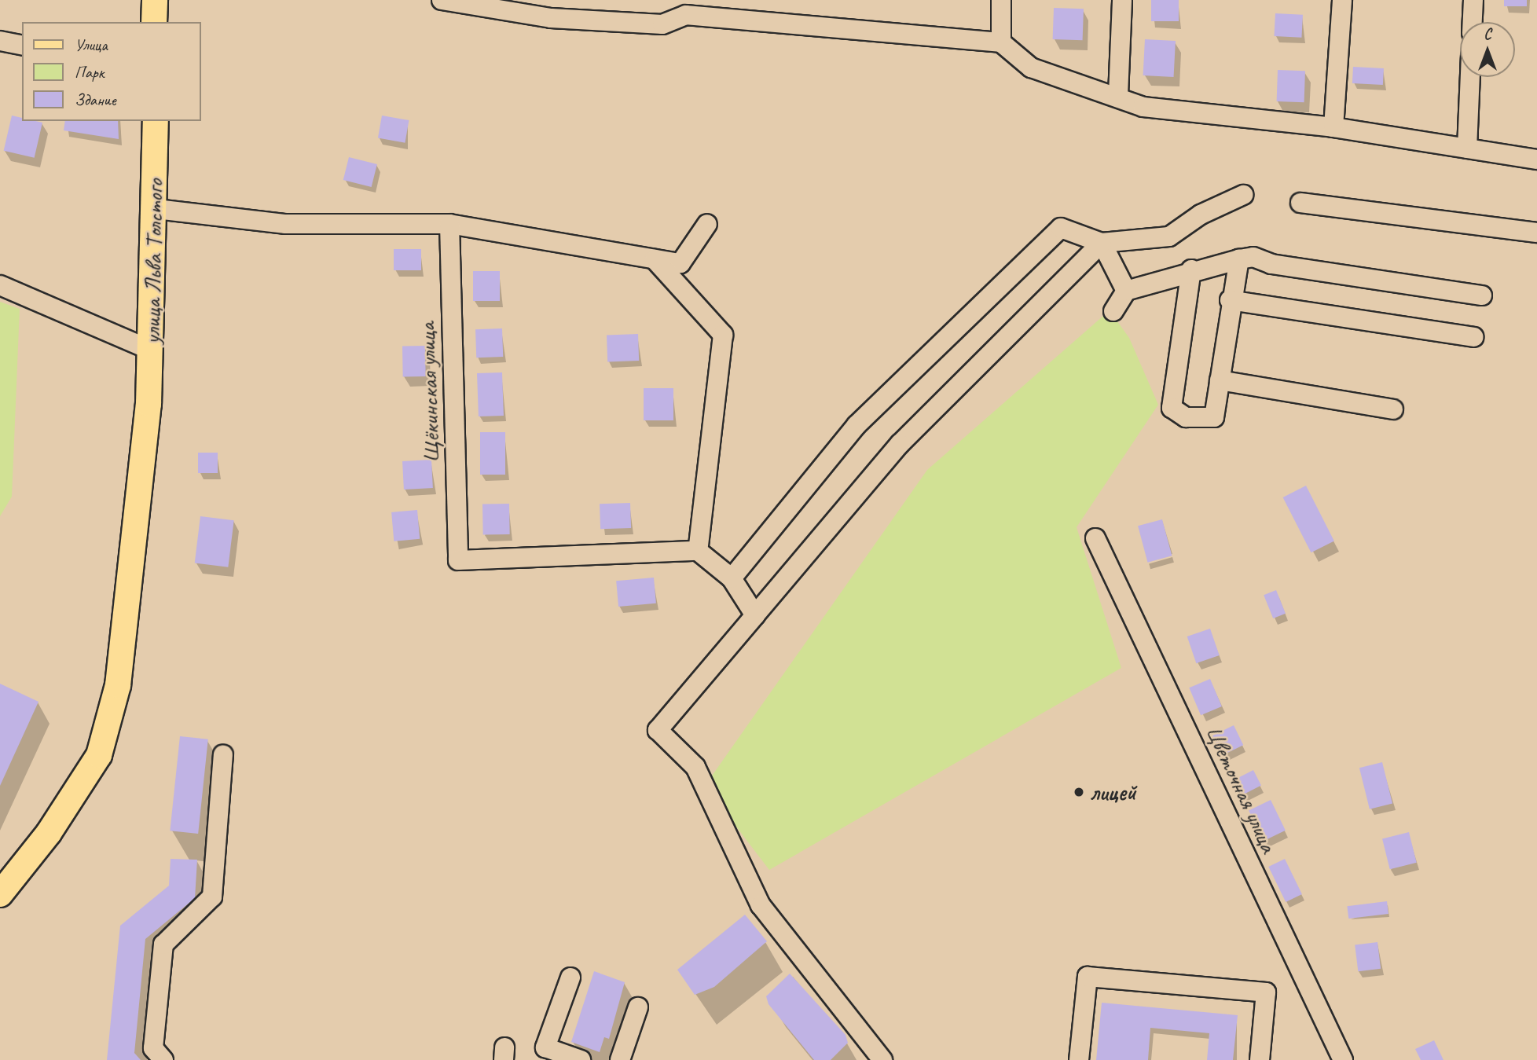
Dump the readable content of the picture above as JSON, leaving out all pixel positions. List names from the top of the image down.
{
  "streets": {
    "main road": ["улица Льва Толстого"],
    "street": ["Щёкинская улица", "Цветочная улица"]
  },
  "places": ["лицей"],
  "legend": ["Улица", "Парк", "Здание"],
  "north": "top"
}
